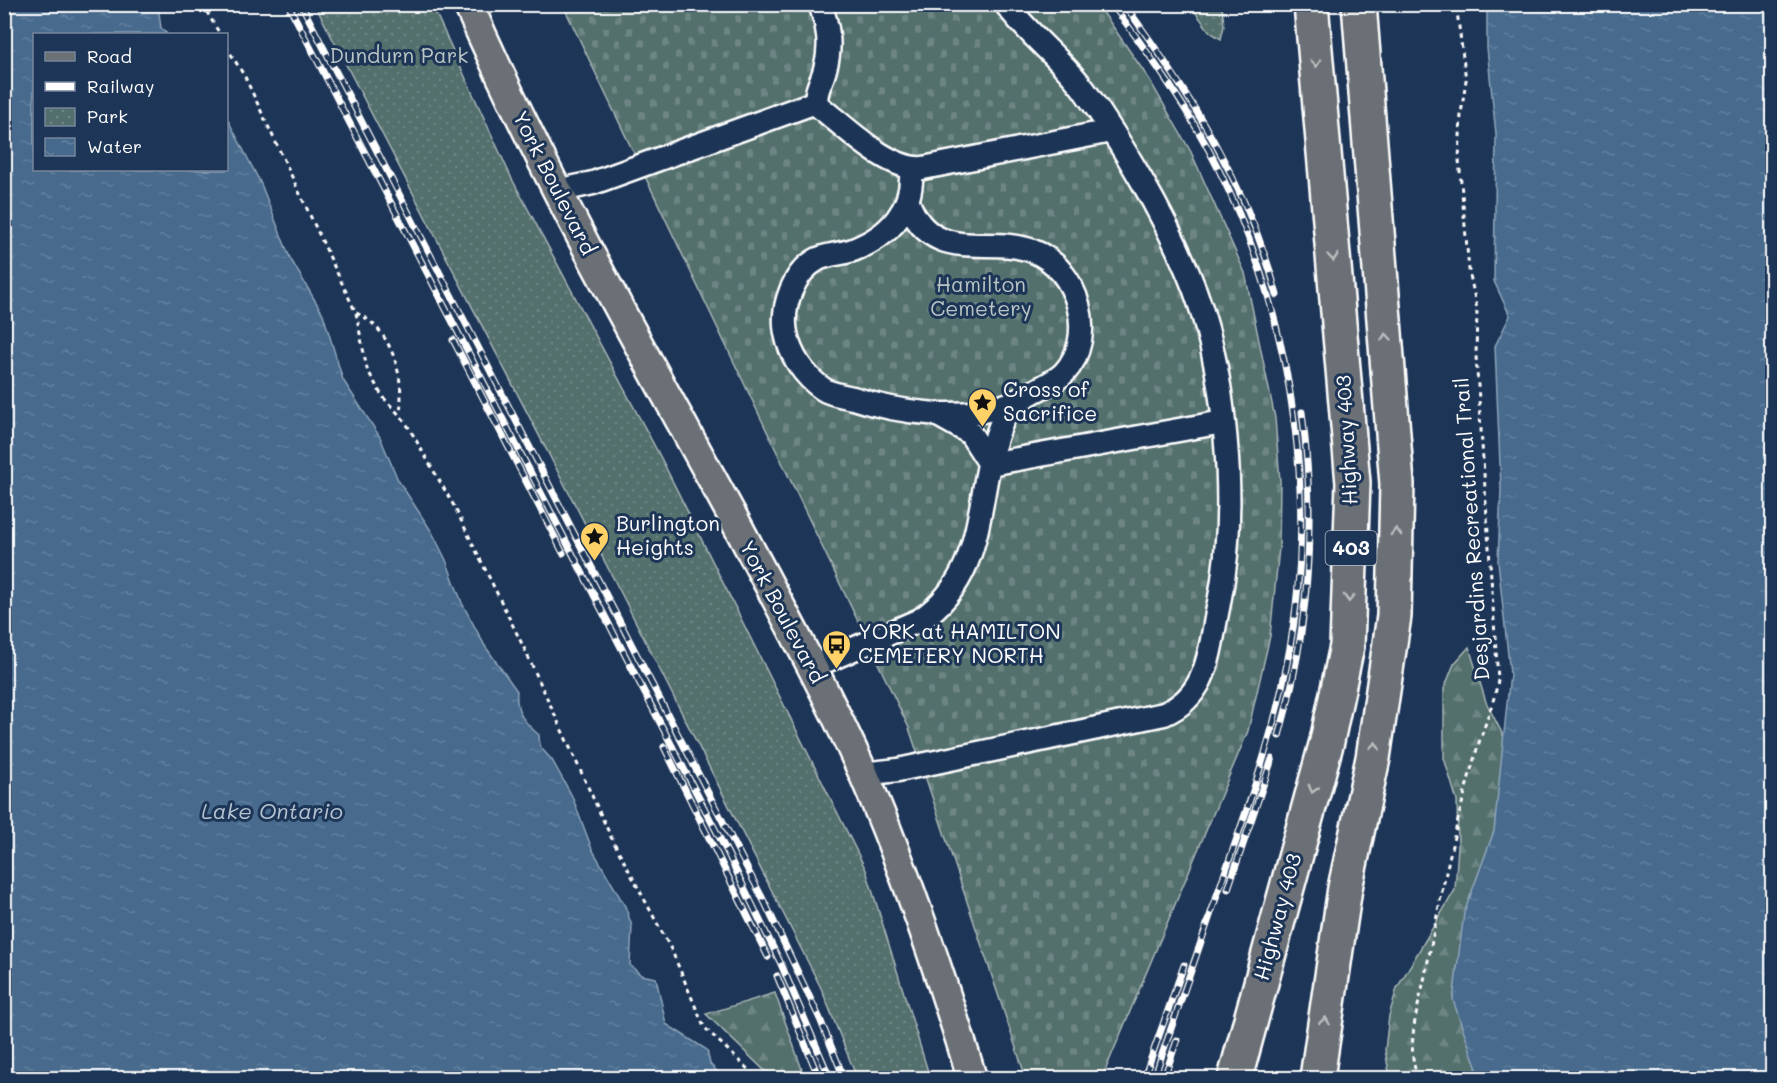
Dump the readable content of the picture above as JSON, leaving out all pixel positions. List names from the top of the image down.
{
  "streets": {
    "highway": ["Highway 403", "403"],
    "main road": ["York Boulevard"],
    "path": ["Desjardins Recreational Trail"]
  },
  "water": ["Lake Ontario"],
  "parks": ["Dundurn Park", "Hamilton Cemetery"],
  "places": {
    "place": ["Cross of Sacrifice", "Burlington Heights"],
    "bus stop": ["YORK at HAMILTON CEMETERY NORTH"]
  },
  "legend": [
    "Road",
    "Railway",
    "Park",
    "Water"
  ]
}
